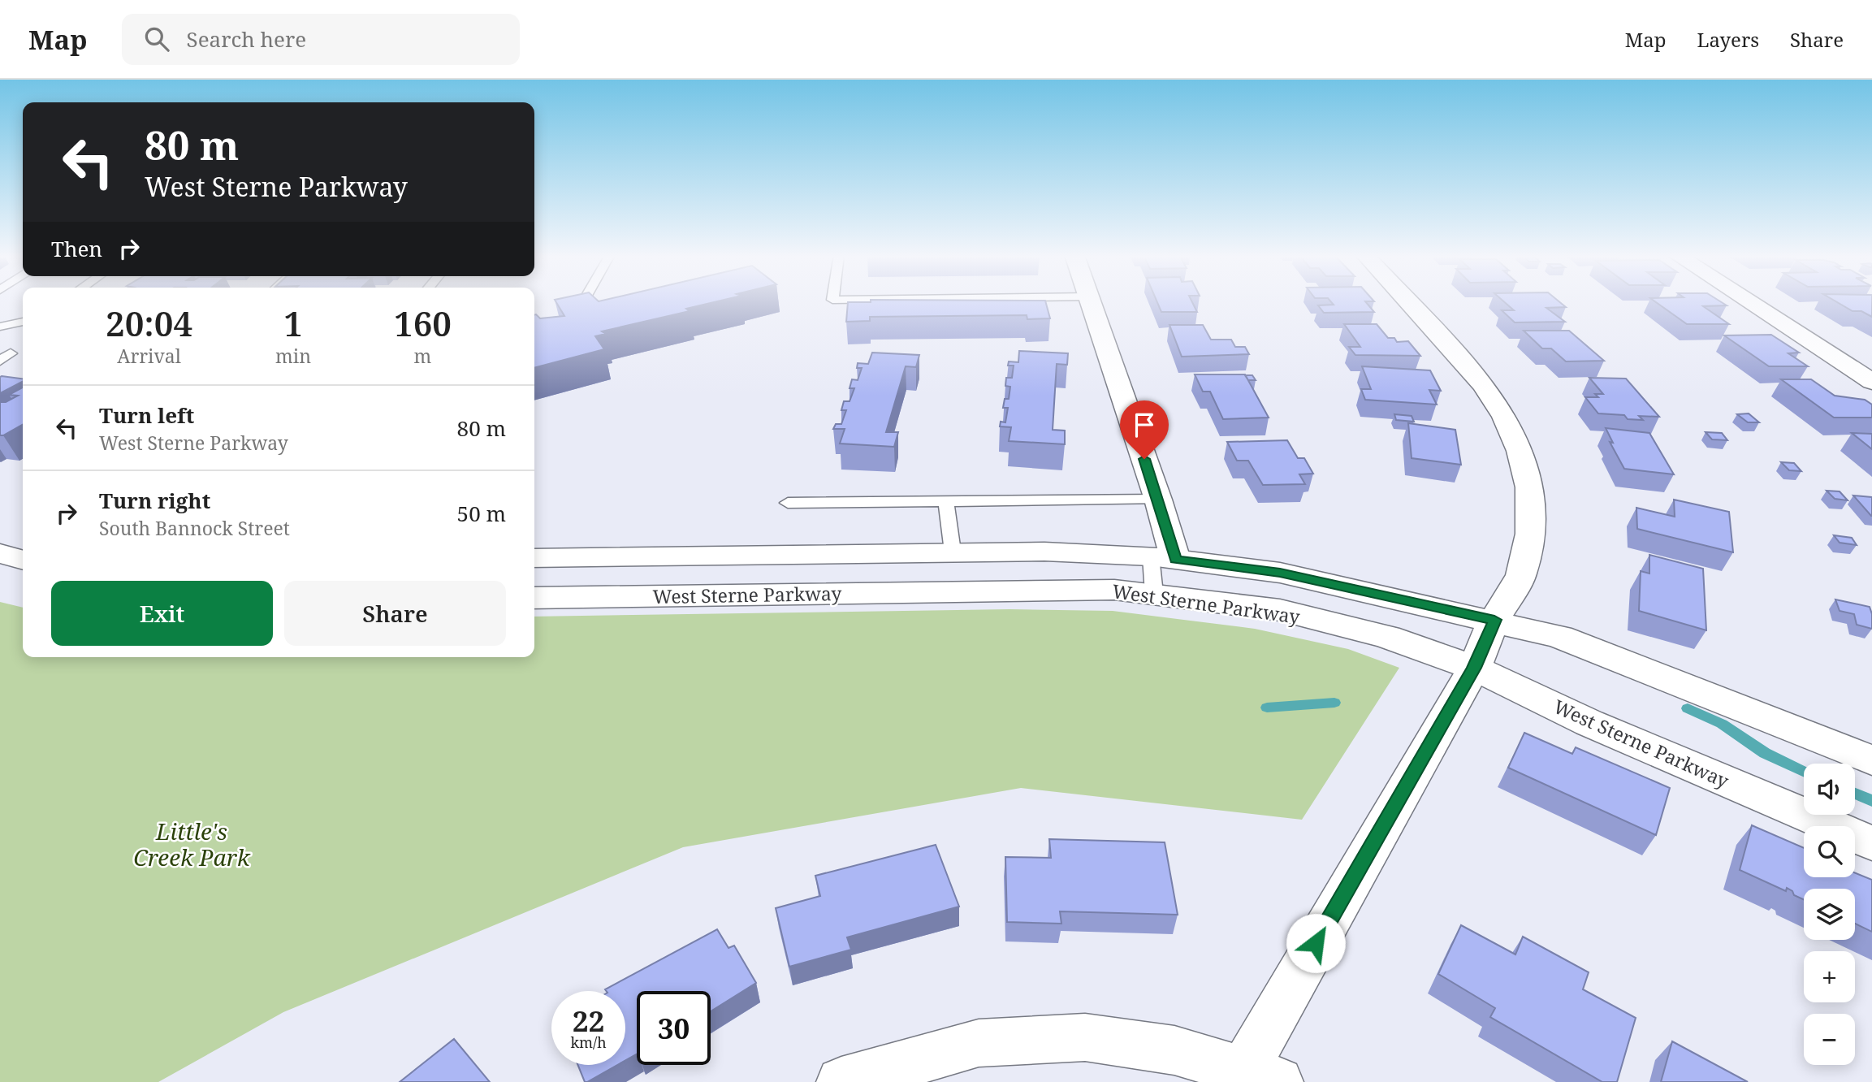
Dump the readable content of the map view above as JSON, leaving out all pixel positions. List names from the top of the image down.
{
  "streets": {
    "street": ["West Sterne Parkway"]
  },
  "parks": ["Little's Creek Park"],
  "page": {
    "header": "Map",
    "search": "Search here",
    "nav": ["Map", "Layers", "Share"],
    "turn": ["80 m", "West Sterne Parkway"],
    "then": "Then",
    "eta": [
      "20:04",
      "Arrival",
      "1",
      "min",
      "160",
      "m"
    ],
    "list": [
      {
        "name": "Turn left",
        "note": "West Sterne Parkway",
        "value": "80 m"
      },
      {
        "name": "Turn right",
        "note": "South Bannock Street",
        "value": "50 m"
      }
    ],
    "buttons": ["Exit", "Share"],
    "map_buttons": ["+", "−"],
    "speed": "22 km/h",
    "limit": "30"
  }
}
